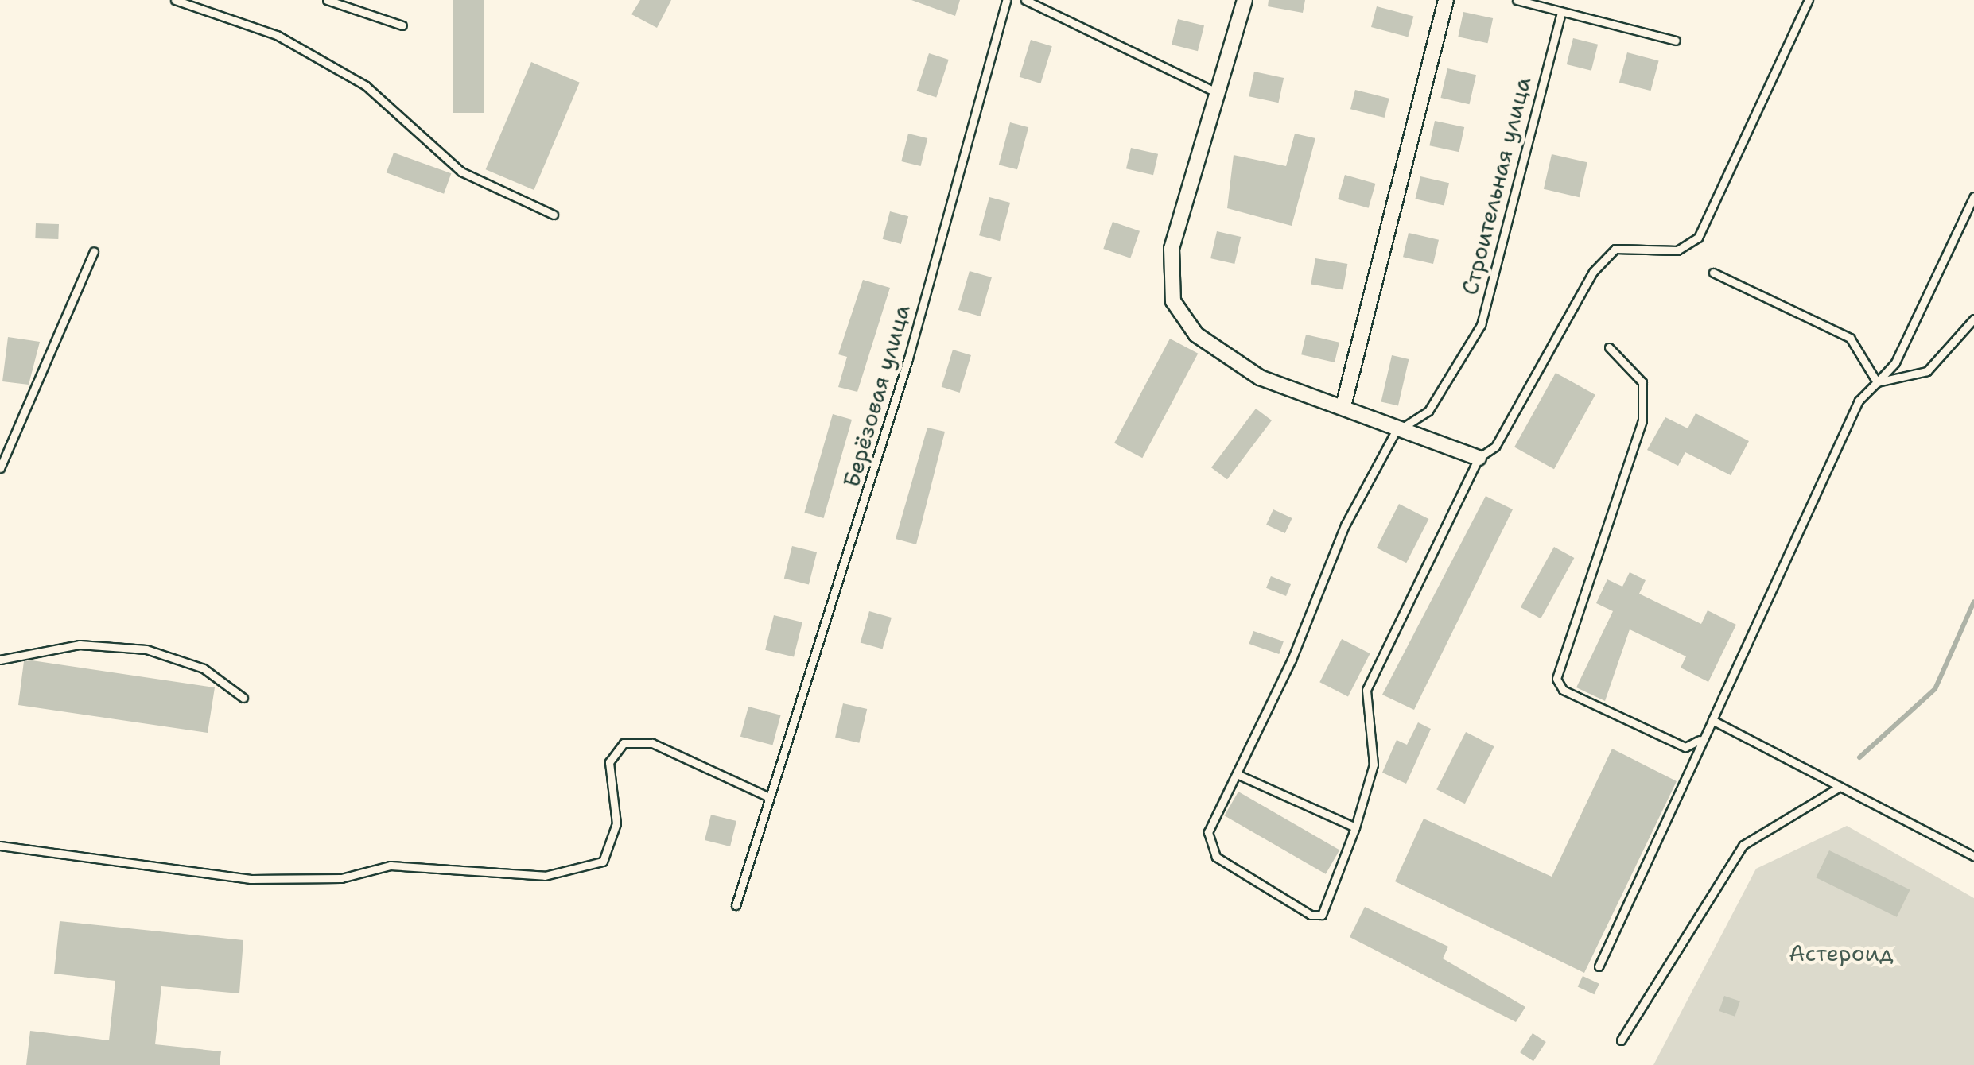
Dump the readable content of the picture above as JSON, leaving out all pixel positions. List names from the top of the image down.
{
  "streets": {
    "lane": ["Строительная улица", "Берёзовая улица"]
  },
  "parks": ["Астероид"]
}
